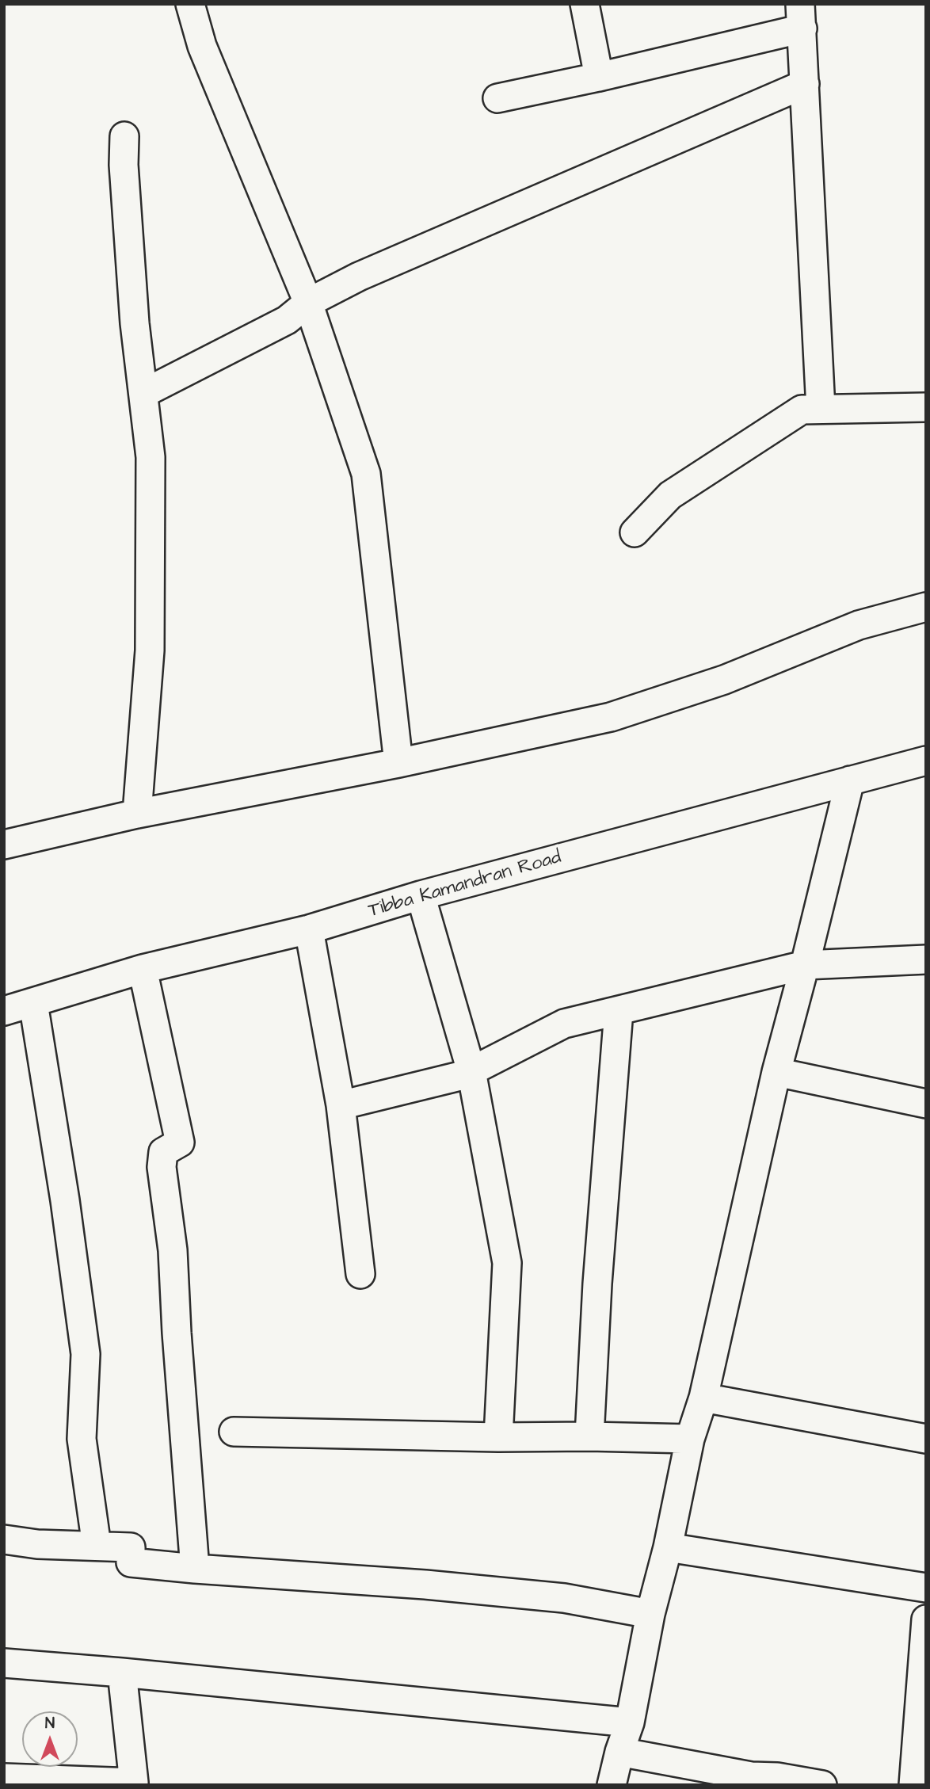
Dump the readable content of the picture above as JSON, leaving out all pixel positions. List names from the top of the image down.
{
  "streets": {
    "street": ["Tibba Kamandran Road"]
  },
  "north": "top"
}
